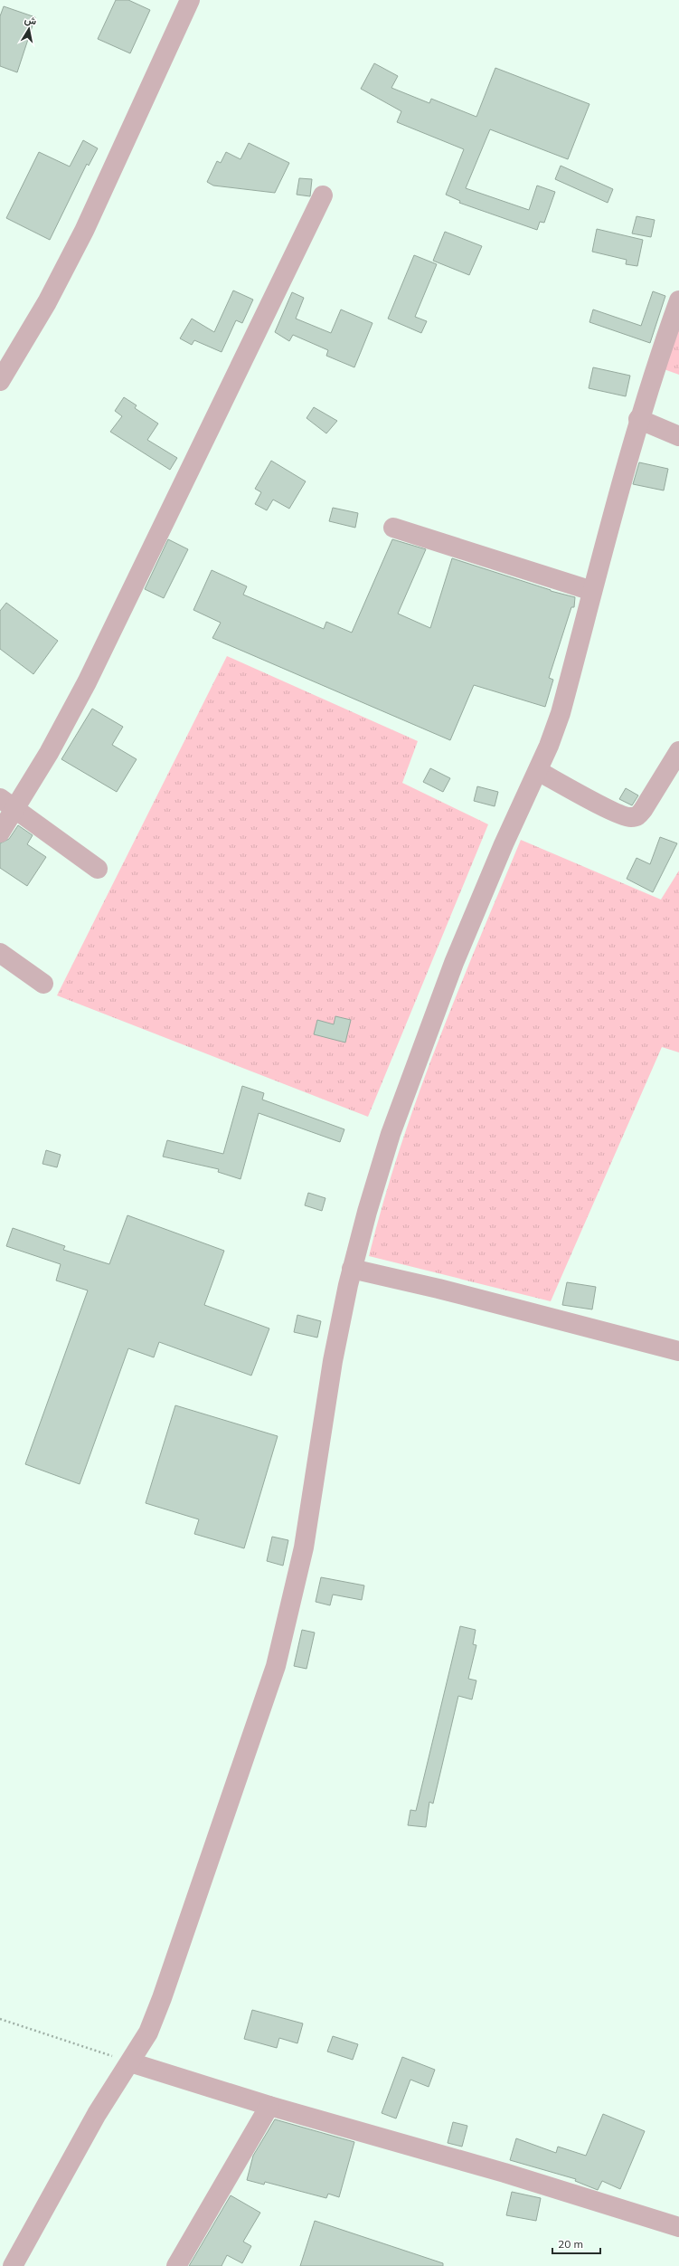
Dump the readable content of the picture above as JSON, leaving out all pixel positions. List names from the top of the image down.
{
  "scale_bar": "20 m",
  "north": "top"
}
